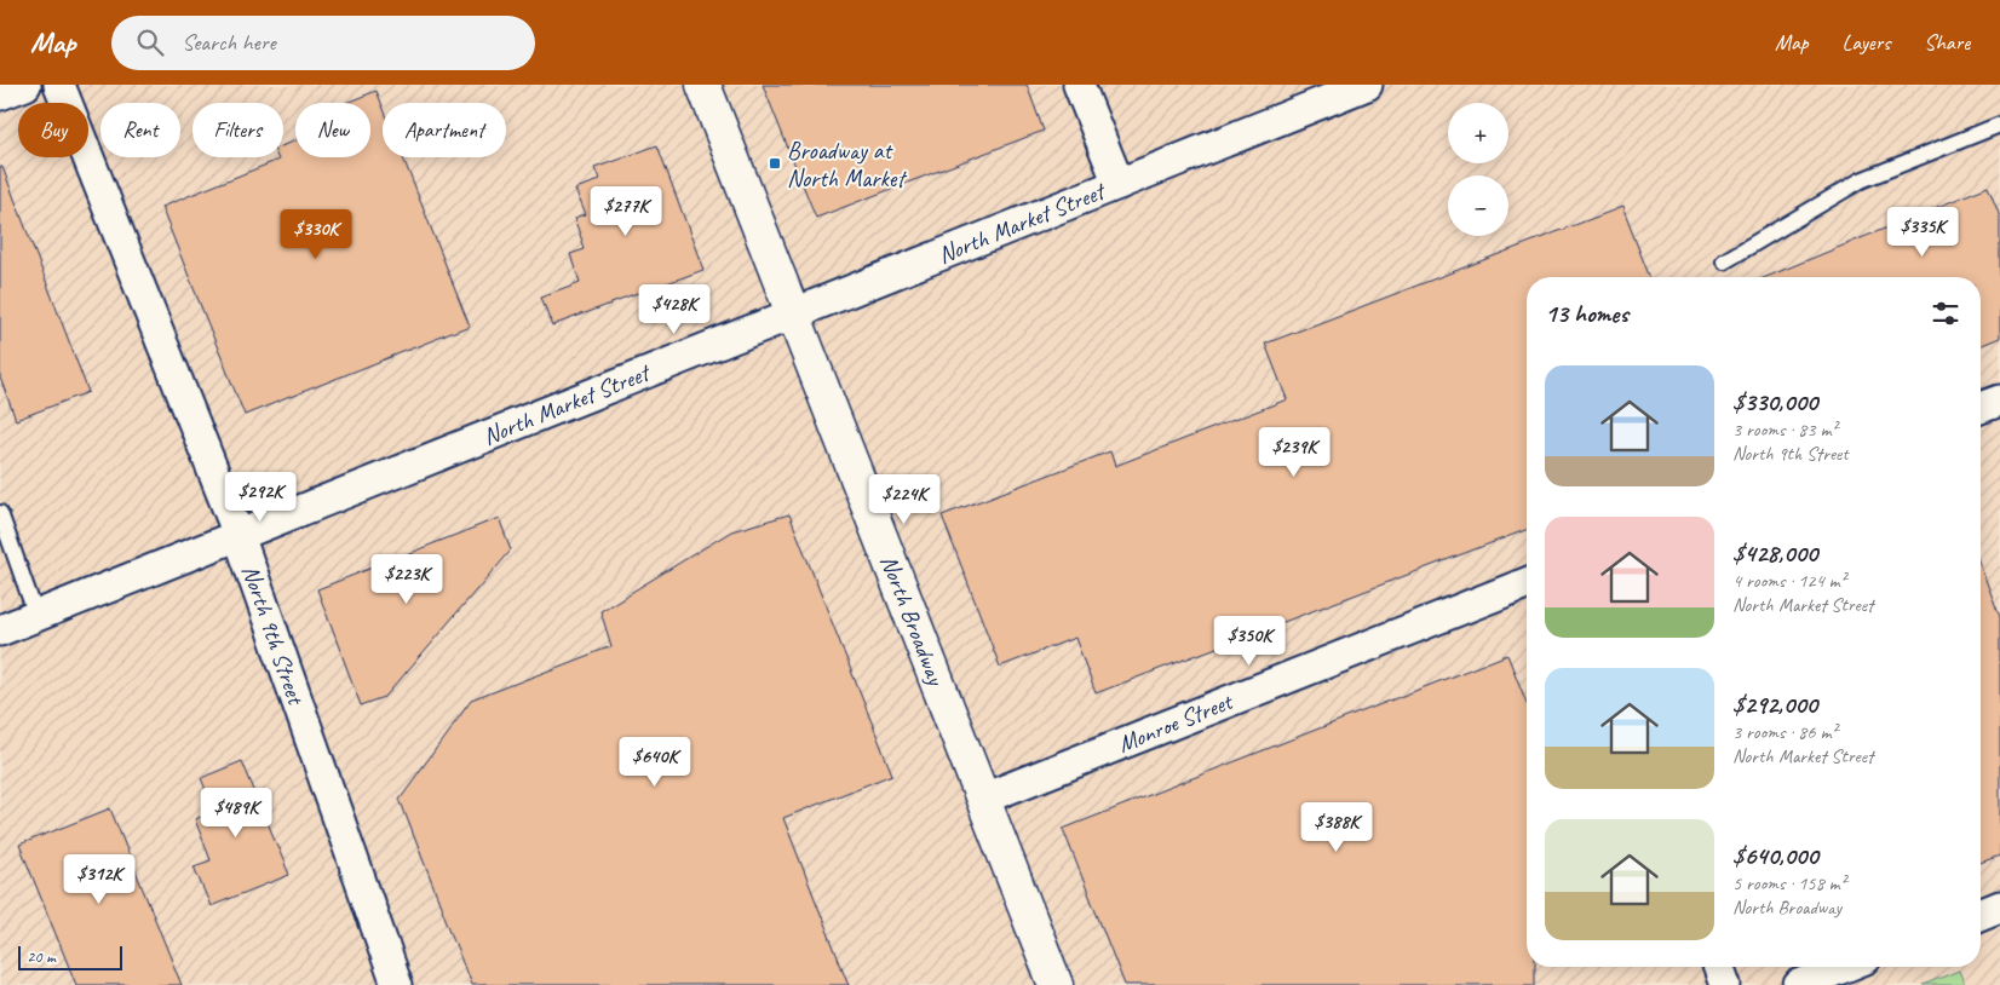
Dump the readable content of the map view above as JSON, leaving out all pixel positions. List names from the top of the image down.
{
  "streets": {
    "main road": ["North Broadway"],
    "street": ["North Market Street", "North 9th Street", "Monroe Street"]
  },
  "crossings": [
    ["North Market Street", "North Broadway"],
    ["North Market Street", "North 9th Street"],
    ["North Broadway", "Monroe Street"]
  ],
  "places": {
    "transit": ["Broadway at North Market"]
  },
  "scale_bar": "20 m",
  "page": {
    "header": "Map",
    "search": "Search here",
    "nav": ["Map", "Layers", "Share"],
    "map_buttons": ["+", "−"],
    "chip": [
      "Buy",
      "Rent",
      "Filters",
      "New",
      "Apartment"
    ],
    "price": [
      "$277K",
      "$335K",
      "$330K",
      "$428K",
      "$239K",
      "$292K",
      "$224K",
      "$223K",
      "$350K",
      "$640K",
      "$489K",
      "$388K",
      "$312K"
    ],
    "heading": "13 homes",
    "list": [
      {
        "name": "$330,000",
        "note": "3 rooms · 83 m² · North 9th Street"
      },
      {
        "name": "$428,000",
        "note": "4 rooms · 124 m² · North Market Street"
      },
      {
        "name": "$292,000",
        "note": "3 rooms · 86 m² · North Market Street"
      },
      {
        "name": "$640,000",
        "note": "5 rooms · 158 m² · North Broadway"
      }
    ],
    "scale": "20 m"
  }
}
